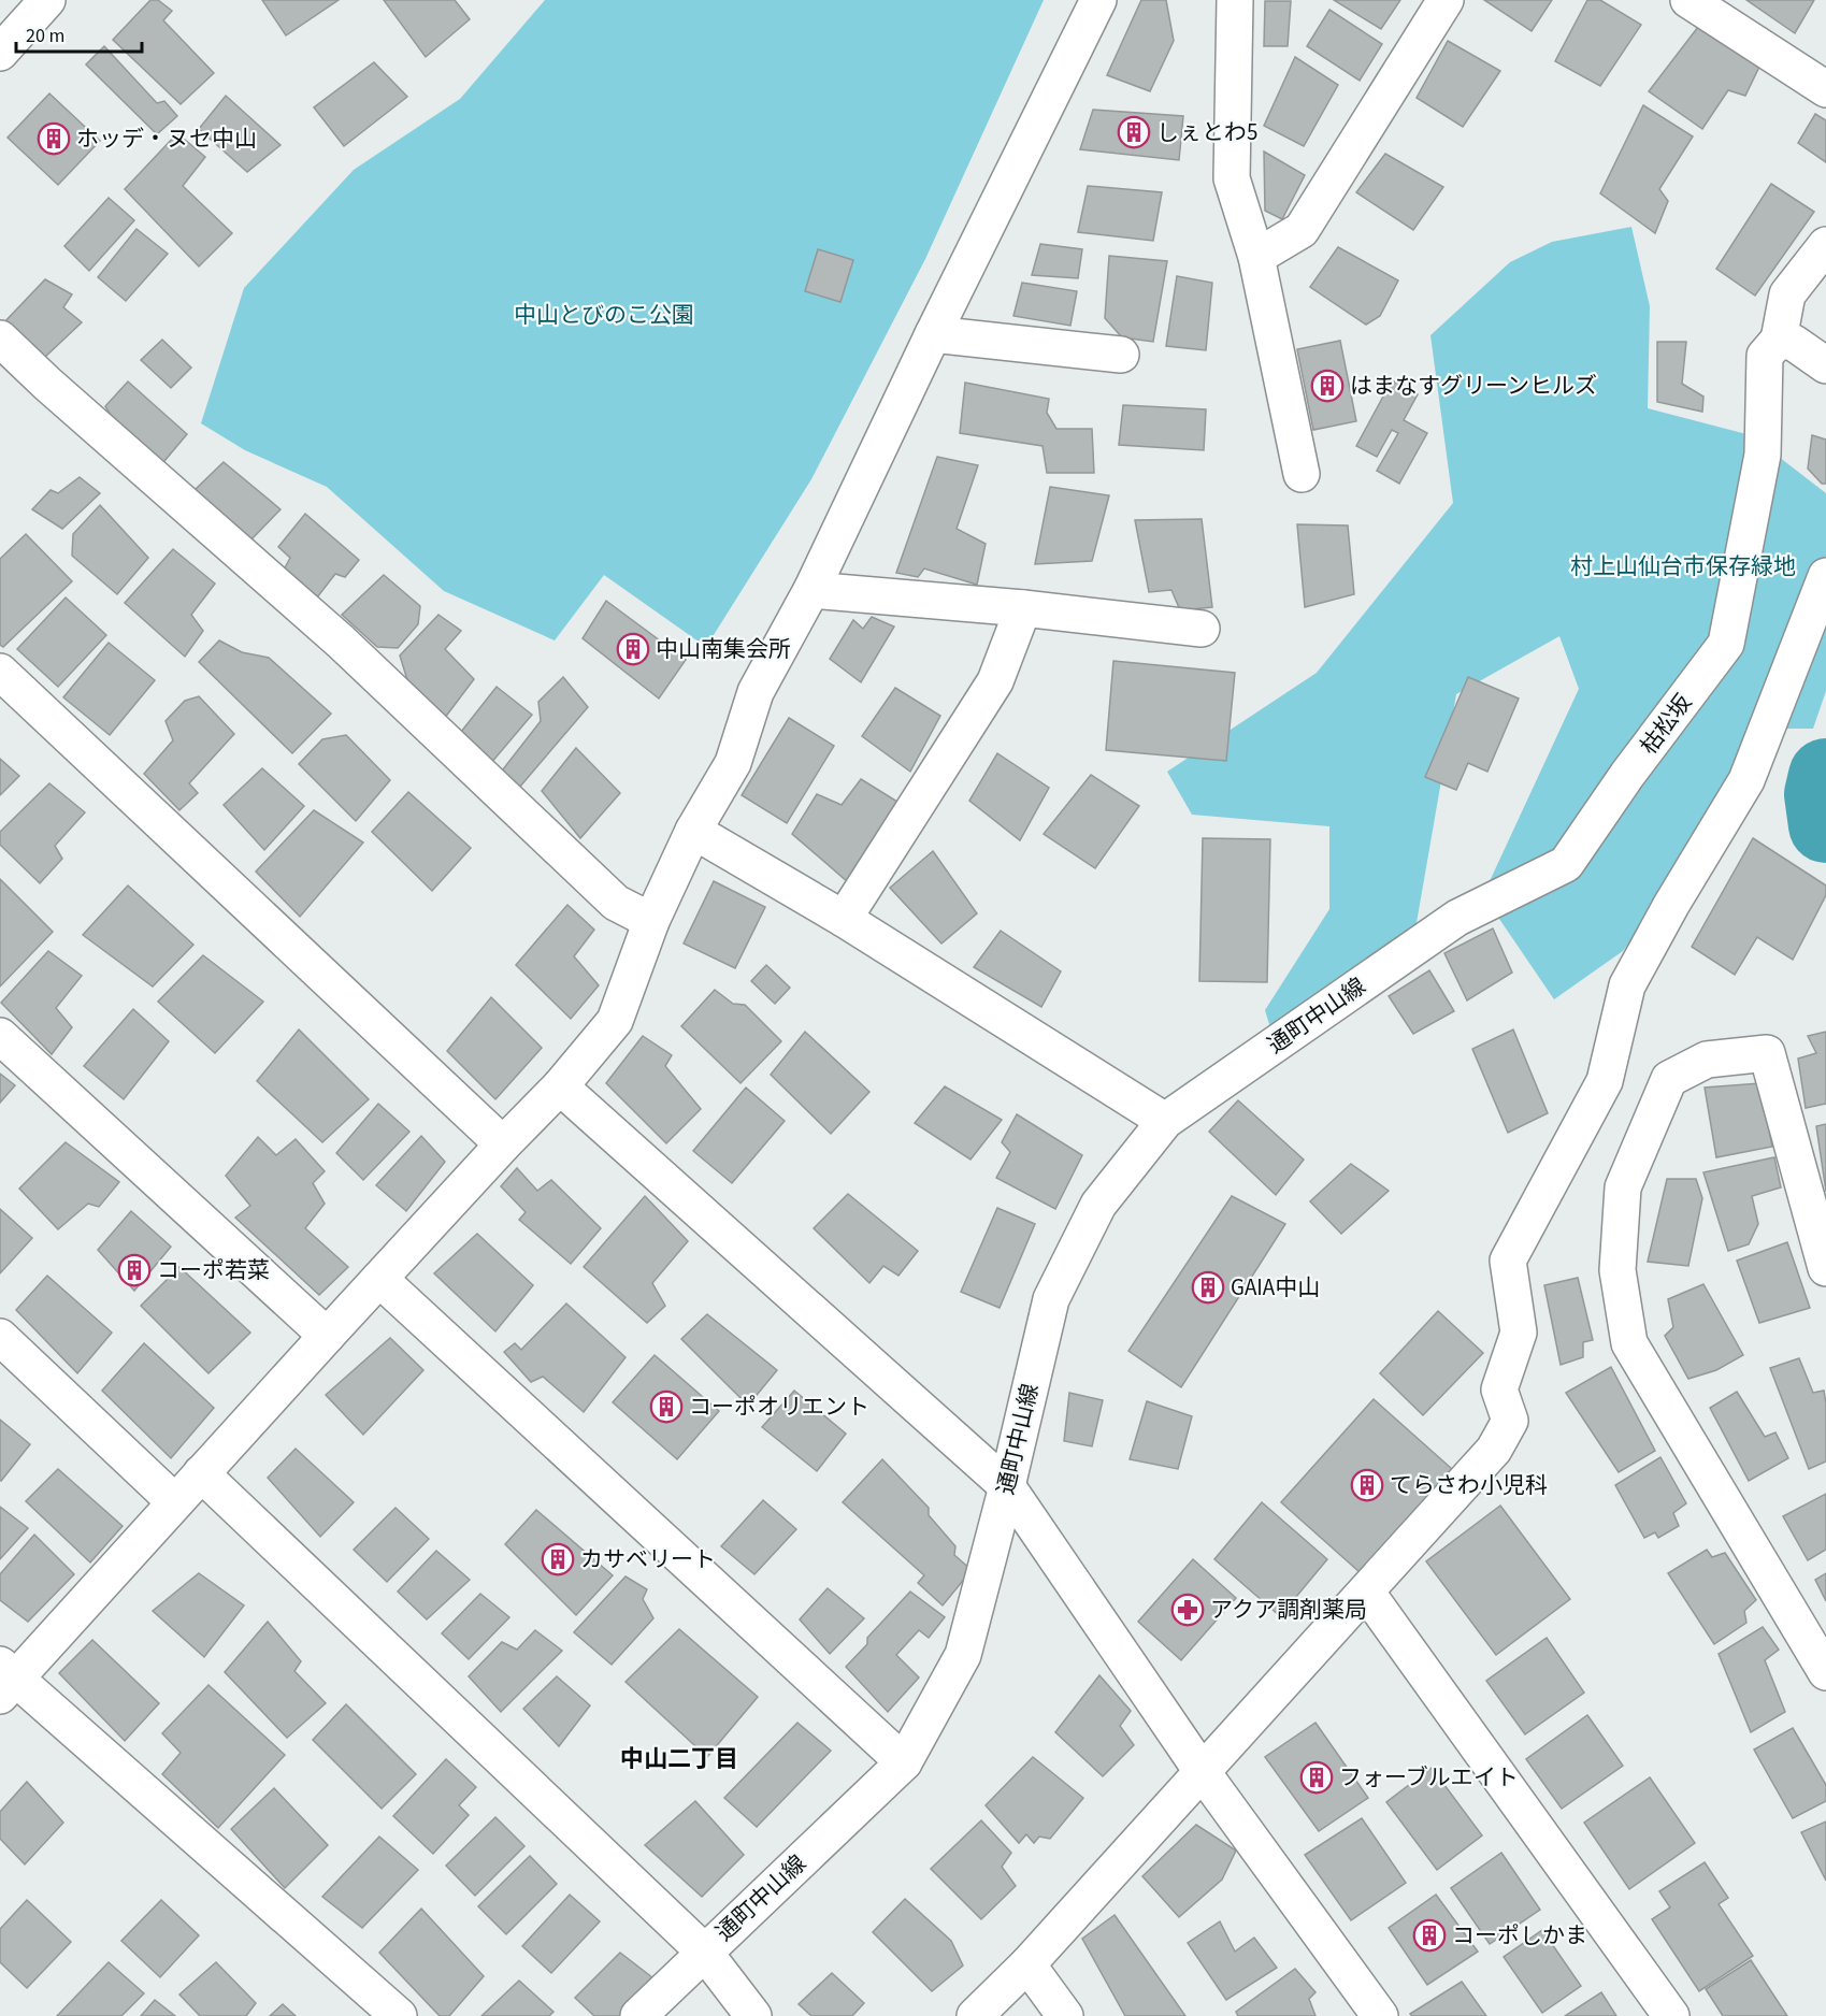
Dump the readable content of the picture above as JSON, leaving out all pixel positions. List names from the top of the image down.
{
  "streets": {
    "street": ["枯松坂", "通町中山線"]
  },
  "crossings": [
    ["枯松坂", "通町中山線"]
  ],
  "districts": ["中山二丁目"],
  "parks": ["中山とびのこ公園", "村上山仙台市保存緑地"],
  "places": {
    "building": [
      "しぇとわ5",
      "ホッデ・ヌセ中山",
      "はまなすグリーンヒルズ",
      "中山南集会所",
      "コーポ若菜",
      "GAIA中山",
      "コーポオリエント",
      "てらさわ小児科",
      "カサベリート",
      "フォーブルエイト",
      "コーポしかま"
    ],
    "pharmacy": ["アクア調剤薬局"]
  },
  "scale_bar": "20 m"
}
